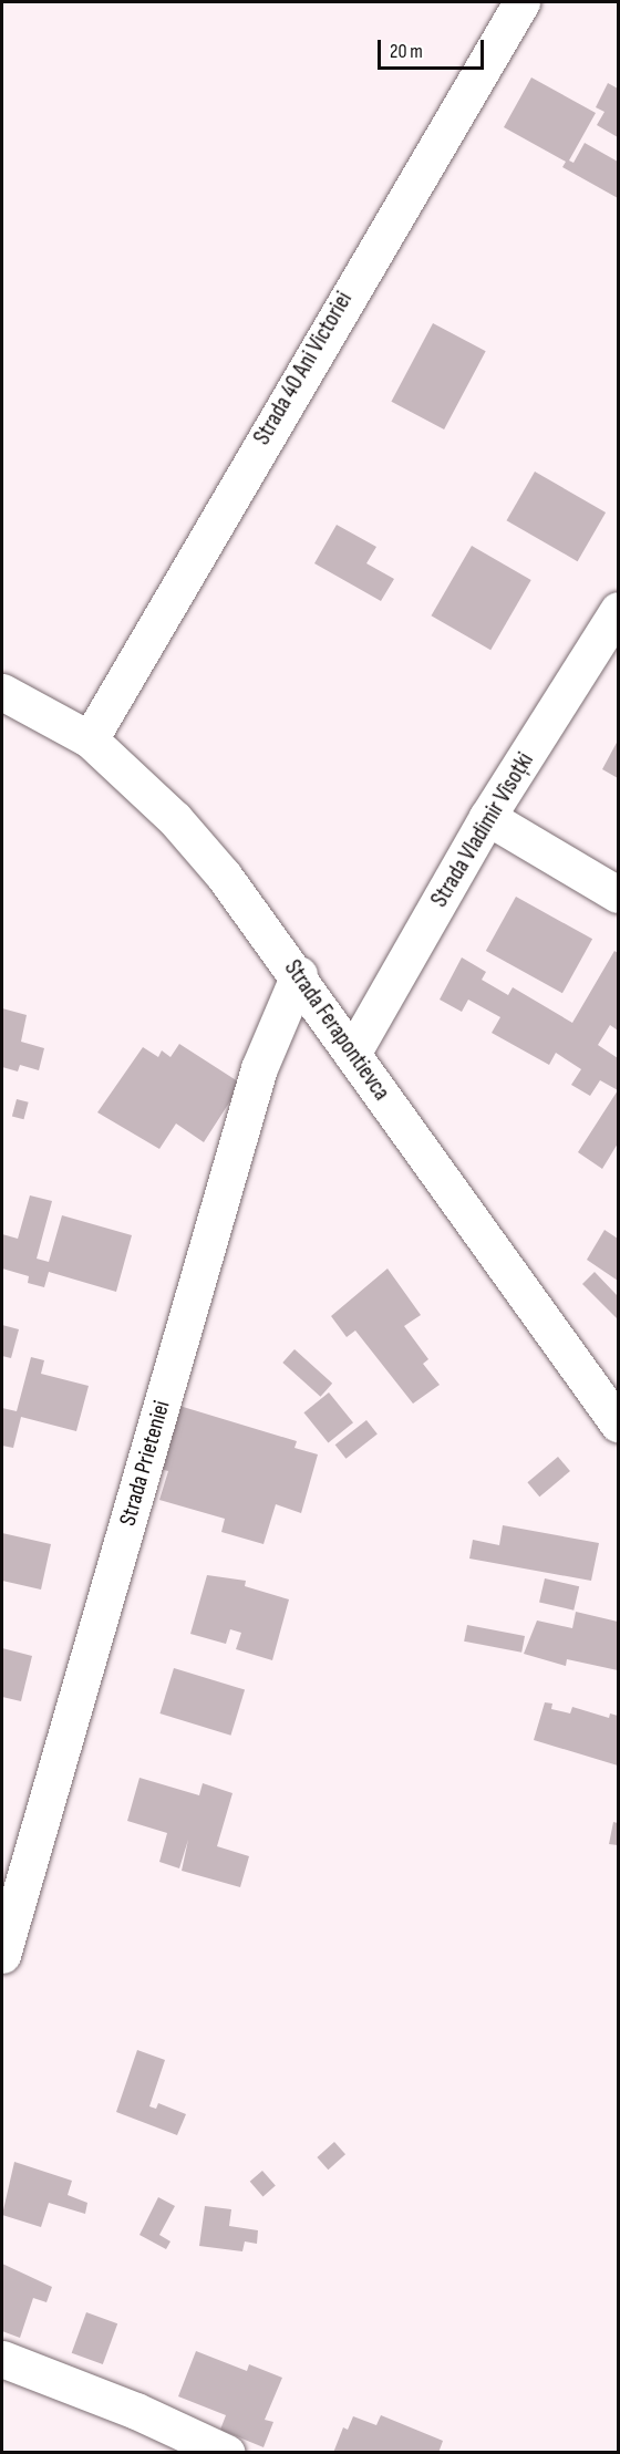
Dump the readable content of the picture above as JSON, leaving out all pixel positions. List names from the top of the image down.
{
  "streets": {
    "street": [
      "Strada 40 Ani Victoriei",
      "Strada Vladimir Vîsoțki",
      "Strada Ferapontievca",
      "Strada Prieteniei"
    ]
  },
  "crossings": [
    ["Strada 40 Ani Victoriei", "Strada Ferapontievca"],
    ["Strada Vladimir Vîsoțki", "Strada Ferapontievca"],
    ["Strada Ferapontievca", "Strada Prieteniei"]
  ],
  "scale_bar": "20 m"
}
